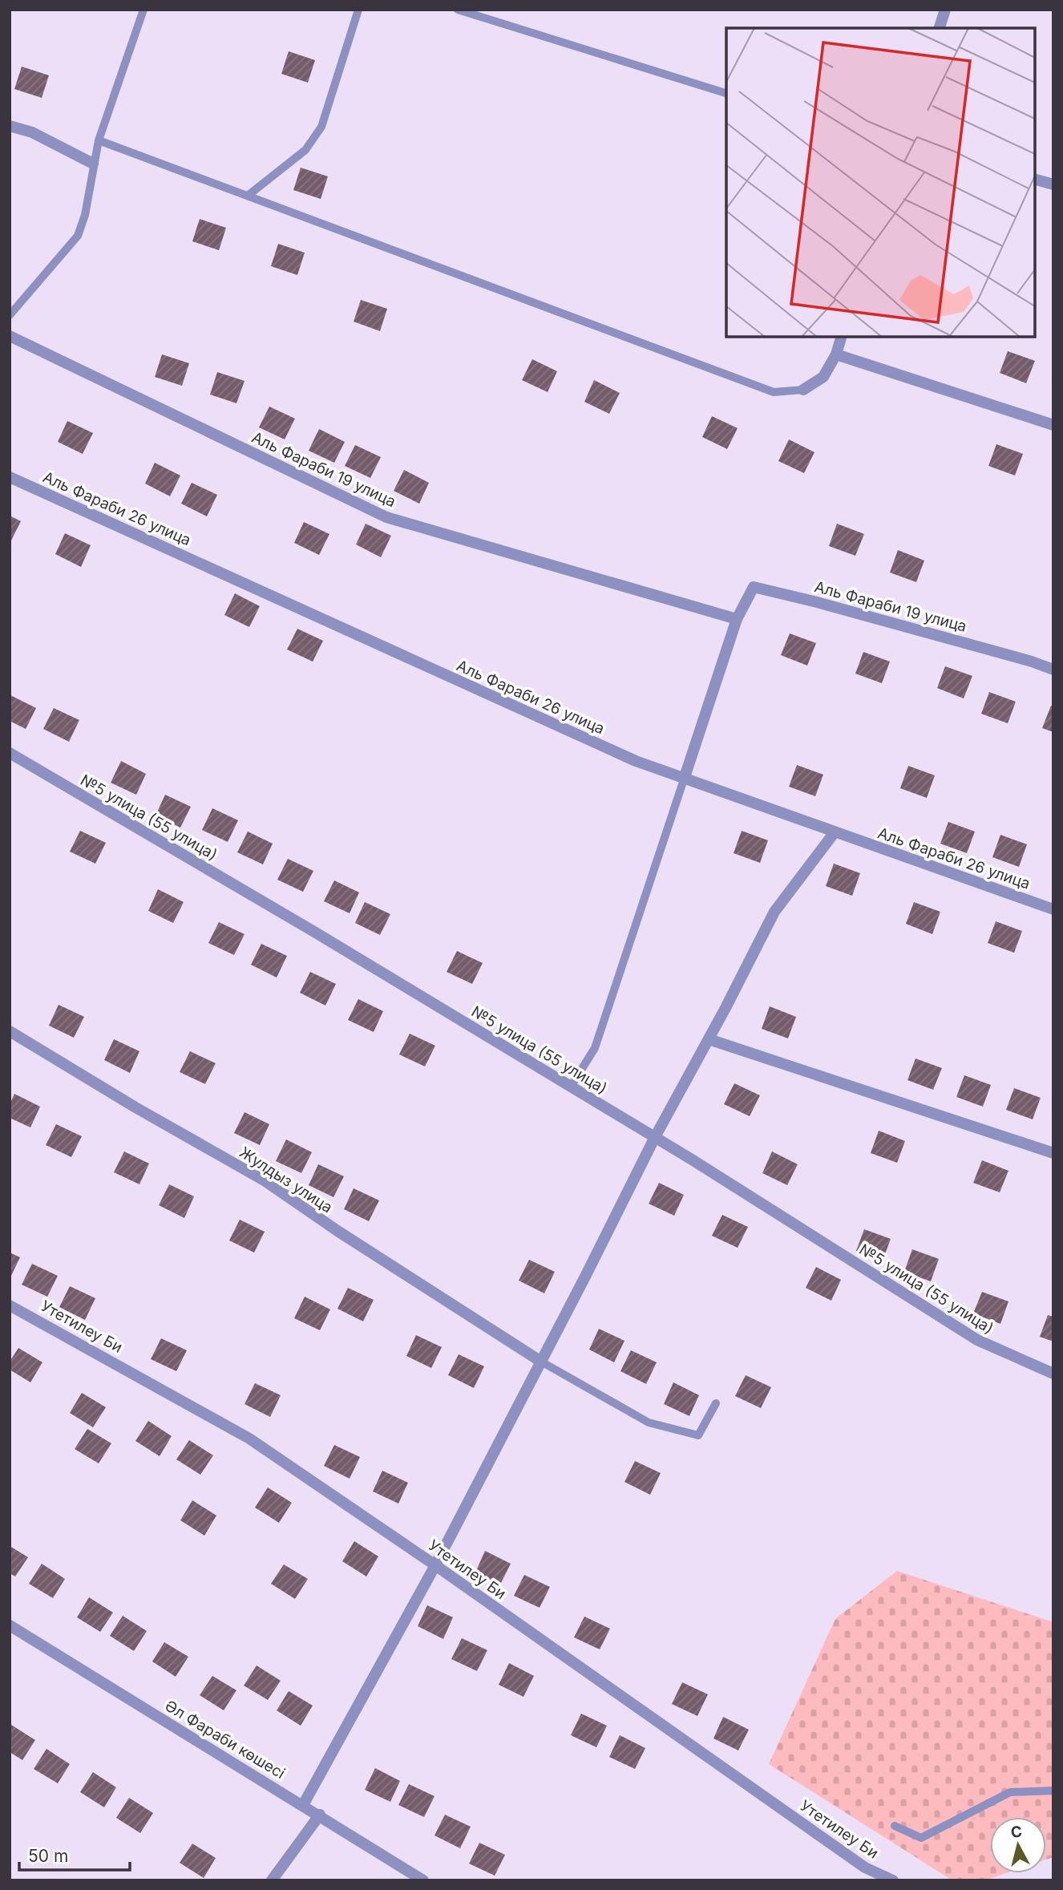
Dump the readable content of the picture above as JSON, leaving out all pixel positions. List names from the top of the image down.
{
  "streets": {
    "street": [
      "Аль Фараби 19 улица",
      "Аль Фараби 26 улица",
      "№5 улица (55 улица)",
      "Жулдыз улица",
      "Утетилеу Би",
      "Әл Фараби көшесі"
    ]
  },
  "crossings": [
    ["Аль Фараби 19 улица", "Аль Фараби 26 улица"]
  ],
  "scale_bar": "50 m",
  "north": "top"
}
